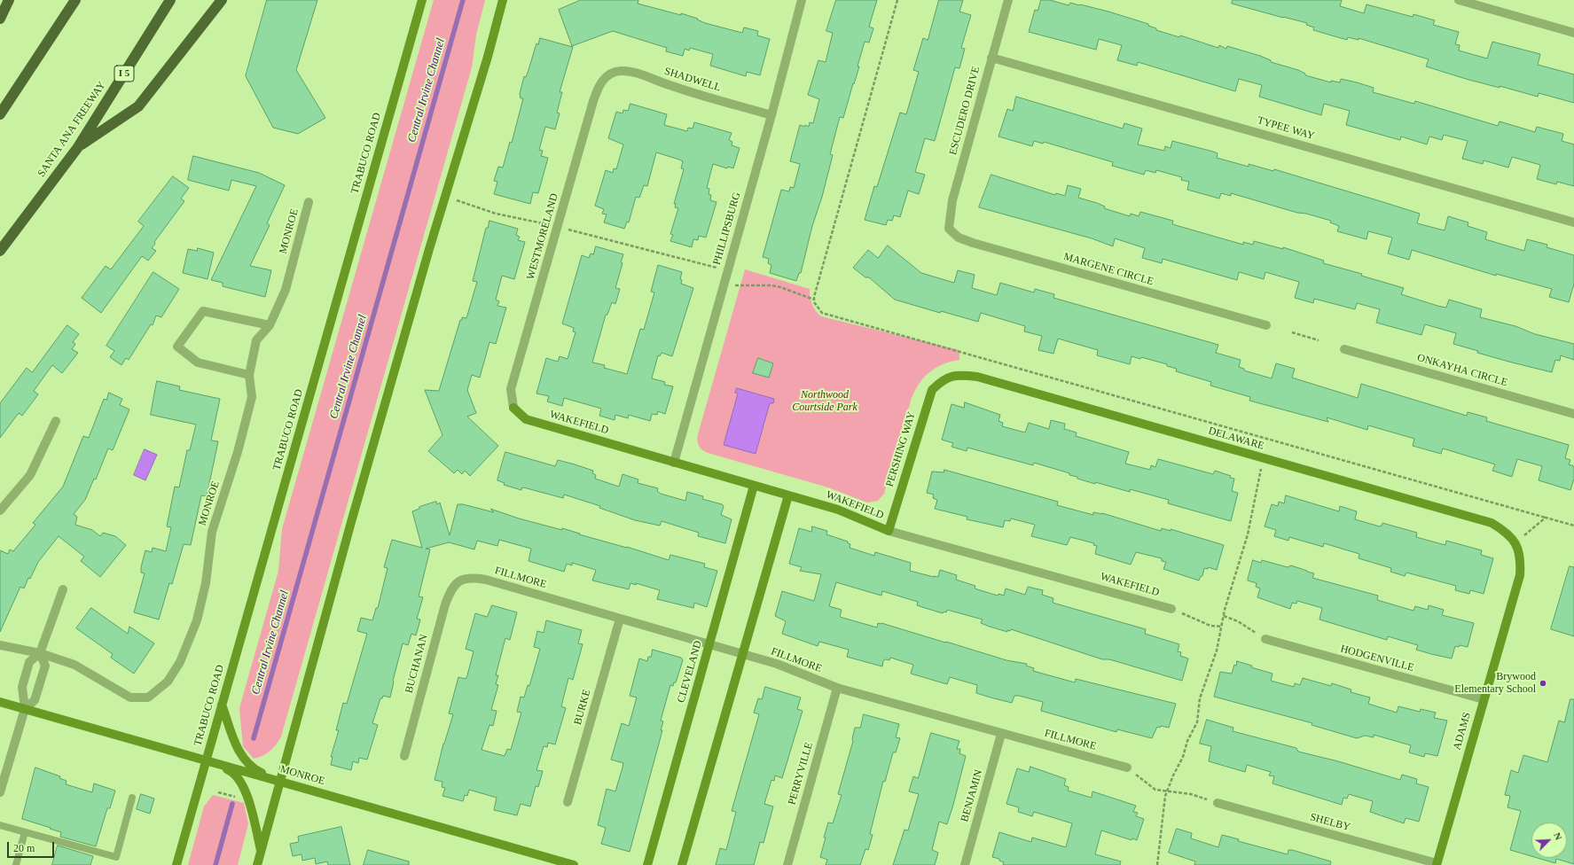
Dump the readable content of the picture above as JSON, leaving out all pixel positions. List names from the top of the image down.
{
  "streets": {
    "highway": ["I 5", "SANTA ANA FREEWAY"],
    "street": [
      "SHADWELL",
      "ESCUDERO DRIVE",
      "TYPEE WAY",
      "TRABUCO ROAD",
      "PHILLIPSBURG",
      "MONROE",
      "WESTMORELAND",
      "MARGENE CIRCLE",
      "ONKAYHA CIRCLE",
      "WAKEFIELD",
      "DELAWARE",
      "PERSHING WAY",
      "FILLMORE",
      "HODGENVILLE",
      "BUCHANAN",
      "CLEVELAND",
      "BURKE",
      "ADAMS",
      "PERRYVILLE",
      "BENJAMIN",
      "SHELBY"
    ]
  },
  "crossings": [
    ["SHADWELL", "PHILLIPSBURG"],
    ["SHADWELL", "WESTMORELAND"],
    ["ESCUDERO DRIVE", "TYPEE WAY"],
    ["ESCUDERO DRIVE", "MARGENE CIRCLE"],
    ["TRABUCO ROAD", "MONROE"],
    ["PHILLIPSBURG", "WAKEFIELD"],
    ["WESTMORELAND", "WAKEFIELD"],
    ["WAKEFIELD", "PERSHING WAY"],
    ["WAKEFIELD", "CLEVELAND"],
    ["DELAWARE", "PERSHING WAY"],
    ["DELAWARE", "ADAMS"],
    ["FILLMORE", "BUCHANAN"],
    ["FILLMORE", "CLEVELAND"],
    ["FILLMORE", "BURKE"],
    ["FILLMORE", "PERRYVILLE"],
    ["FILLMORE", "BENJAMIN"],
    ["HODGENVILLE", "ADAMS"],
    ["ADAMS", "SHELBY"]
  ],
  "water": ["Central Irvine Channel"],
  "parks": ["Northwood Courtside Park"],
  "places": ["Brywood Elementary School"],
  "scale_bar": "20 m",
  "north": "top right"
}
